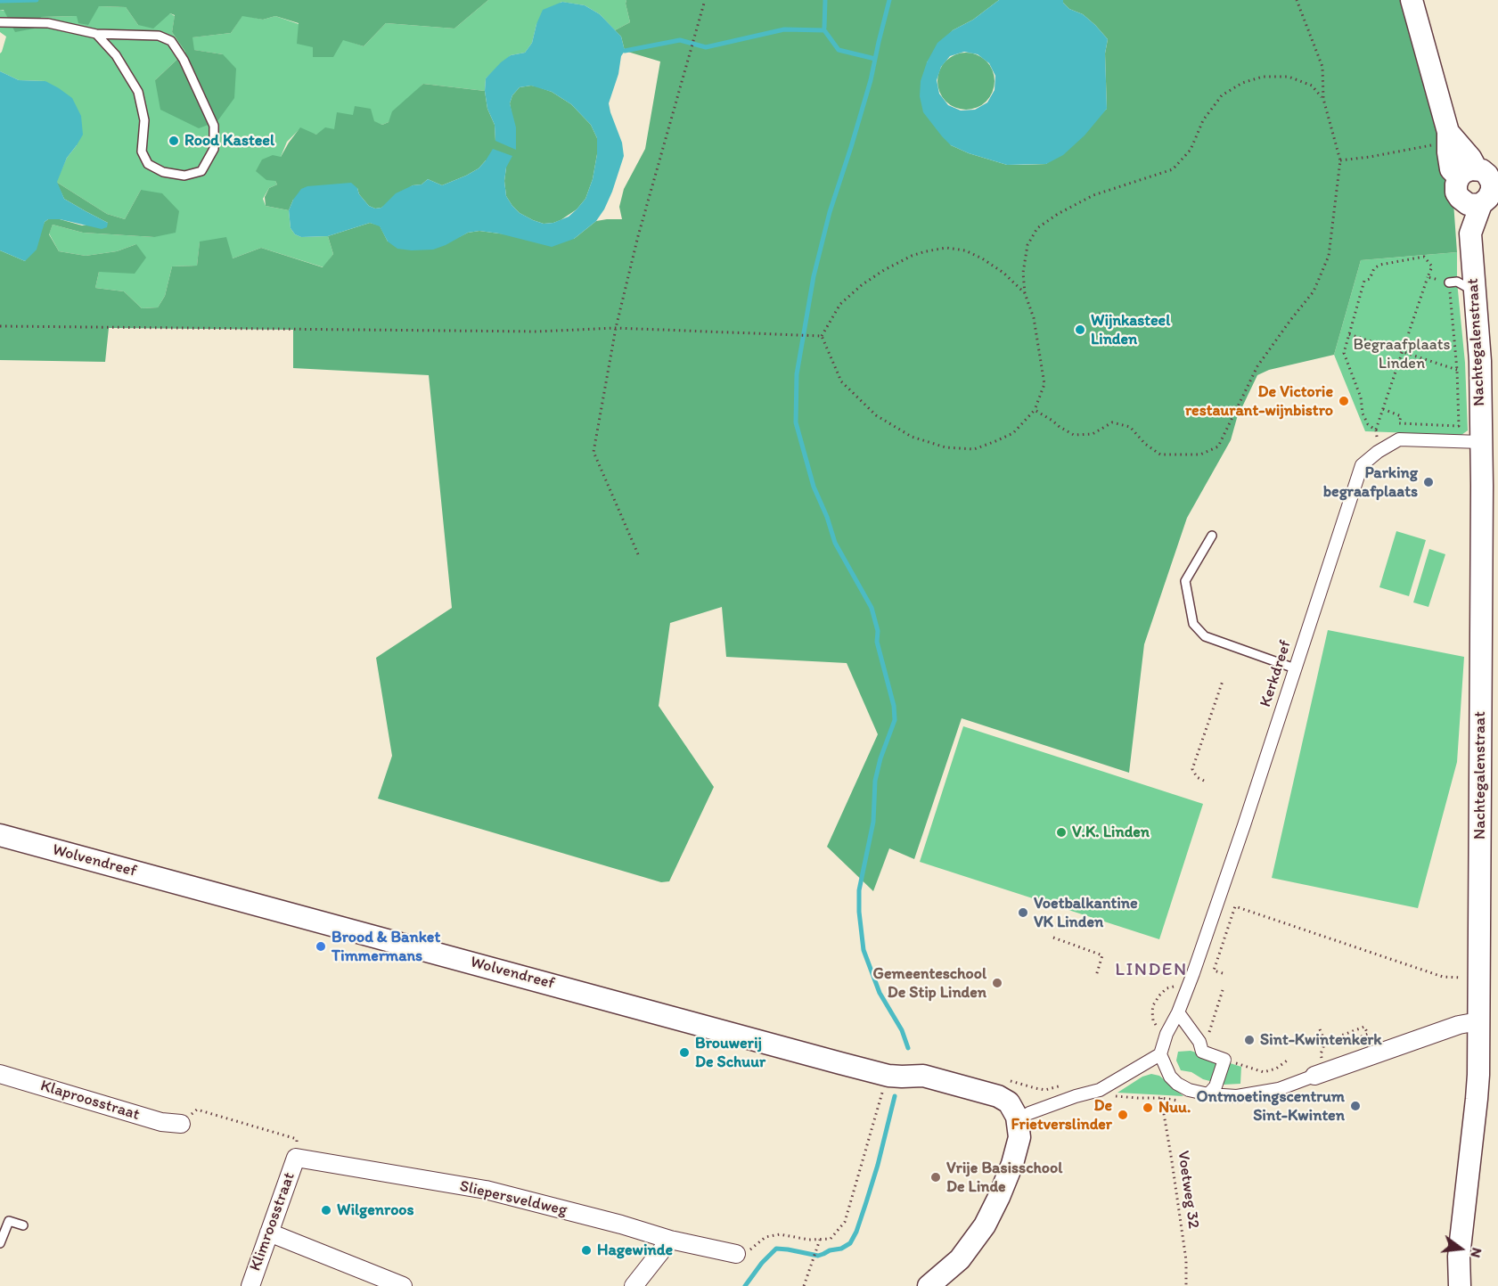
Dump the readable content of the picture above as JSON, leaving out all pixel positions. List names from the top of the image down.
{
  "streets": {
    "street": [
      "Nachtegalenstraat",
      "Kerkdreef",
      "Wolvendreef",
      "Klaproosstraat",
      "Sliepersveldweg",
      "Klimroosstraat"
    ],
    "path": ["Voetweg 32"]
  },
  "crossings": [
    ["Nachtegalenstraat", "Kerkdreef"],
    ["Sliepersveldweg", "Klimroosstraat"]
  ],
  "districts": ["LINDEN"],
  "parks": ["Begraafplaats Linden"],
  "places": [
    "Rood Kasteel",
    "Wijnkasteel Linden",
    "De Victorie restaurant-wijnbistro",
    "Parking begraafplaats",
    "V.K. Linden",
    "Voetbalkantine VK Linden",
    "Brood & Banket Timmermans",
    "Gemeenteschool De Stip Linden",
    "Sint-Kwintenkerk",
    "Brouwerij De Schuur",
    "Ontmoetingscentrum Sint-Kwinten",
    "Nuu.",
    "De Frietverslinder",
    "Vrije Basisschool De Linde",
    "Wilgenroos",
    "Hagewinde"
  ],
  "north": "right"
}
